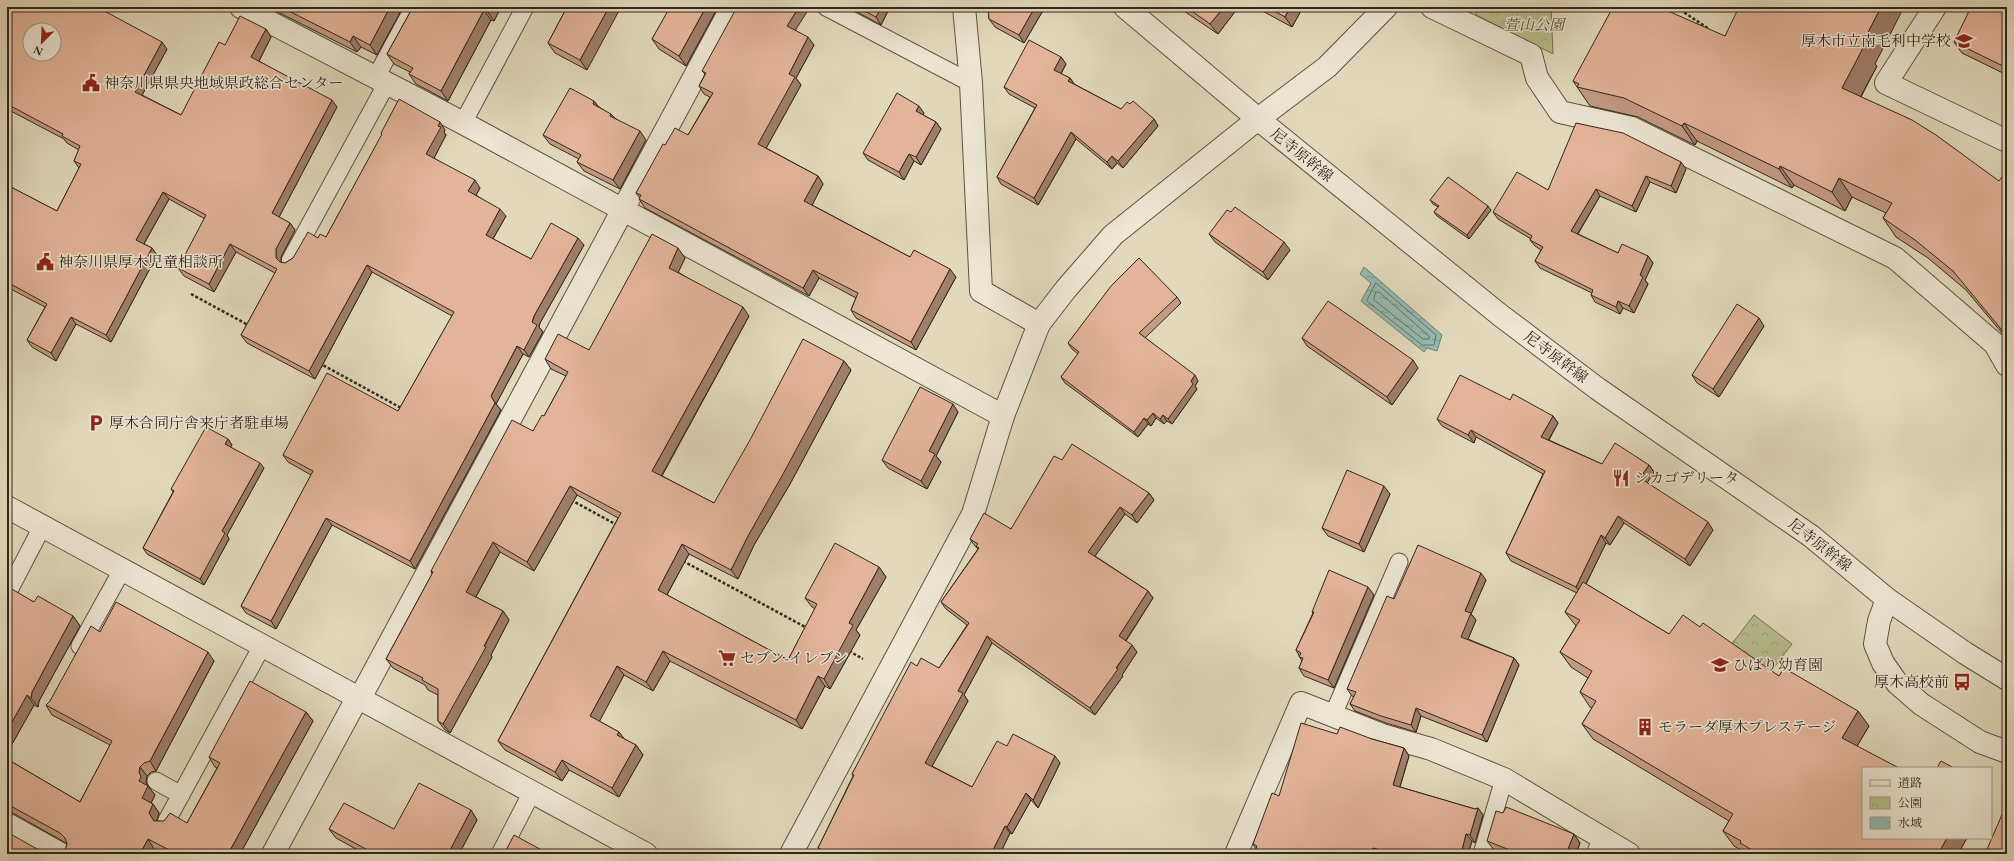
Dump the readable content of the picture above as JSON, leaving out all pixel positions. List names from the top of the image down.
{
  "streets": {
    "street": ["尼寺原幹線"]
  },
  "parks": ["萱山公園"],
  "places": {
    "school or university": ["厚木市立南毛利中学校", "ひばり幼育園"],
    "public building": ["神奈川県県央地域県政総合センター", "神奈川県厚木児童相談所"],
    "parking": ["厚木合同庁舎来庁者駐車場"],
    "restaurant": ["シカゴデリータ"],
    "supermarket": ["セブン-イレブン"],
    "bus stop": ["厚木高校前"],
    "building": ["モラーダ厚木プレステージ"]
  },
  "legend": ["道路", "公園", "水域"],
  "north": "bottom left"
}
